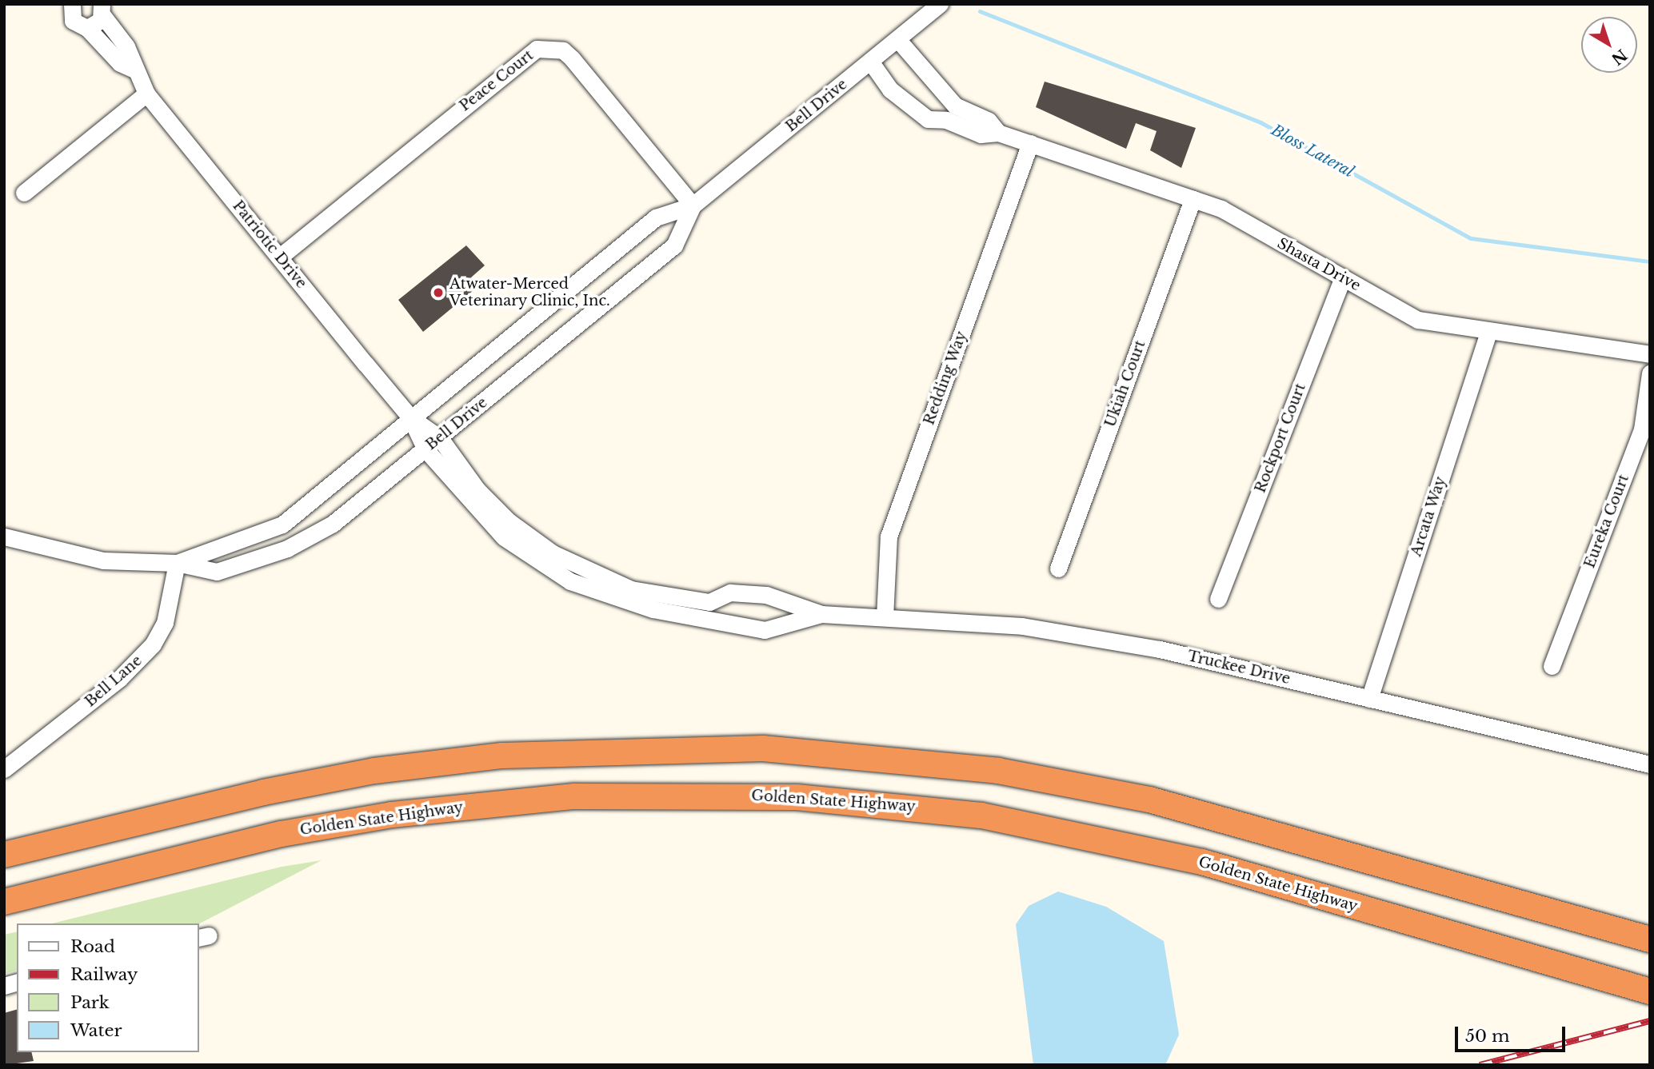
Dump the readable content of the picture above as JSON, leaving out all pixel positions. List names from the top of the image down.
{
  "streets": {
    "highway": ["Golden State Highway"],
    "street": [
      "Peace Court",
      "Bell Drive",
      "Patriotic Drive",
      "Shasta Drive",
      "Redding Way",
      "Ukiah Court",
      "Rockport Court",
      "Arcata Way",
      "Eureka Court",
      "Truckee Drive",
      "Bell Lane"
    ]
  },
  "crossings": [
    ["Peace Court", "Bell Drive"],
    ["Peace Court", "Patriotic Drive"],
    ["Bell Drive", "Patriotic Drive"],
    ["Bell Drive", "Shasta Drive"],
    ["Bell Drive", "Truckee Drive"],
    ["Bell Drive", "Bell Lane"],
    ["Patriotic Drive", "Truckee Drive"],
    ["Shasta Drive", "Redding Way"],
    ["Shasta Drive", "Ukiah Court"],
    ["Shasta Drive", "Rockport Court"],
    ["Shasta Drive", "Arcata Way"],
    ["Redding Way", "Truckee Drive"],
    ["Arcata Way", "Truckee Drive"]
  ],
  "water": ["Bloss Lateral"],
  "places": ["Atwater-Merced Veterinary Clinic, Inc."],
  "legend": [
    "Road",
    "Railway",
    "Park",
    "Water"
  ],
  "scale_bar": "50 m",
  "north": "bottom right"
}
